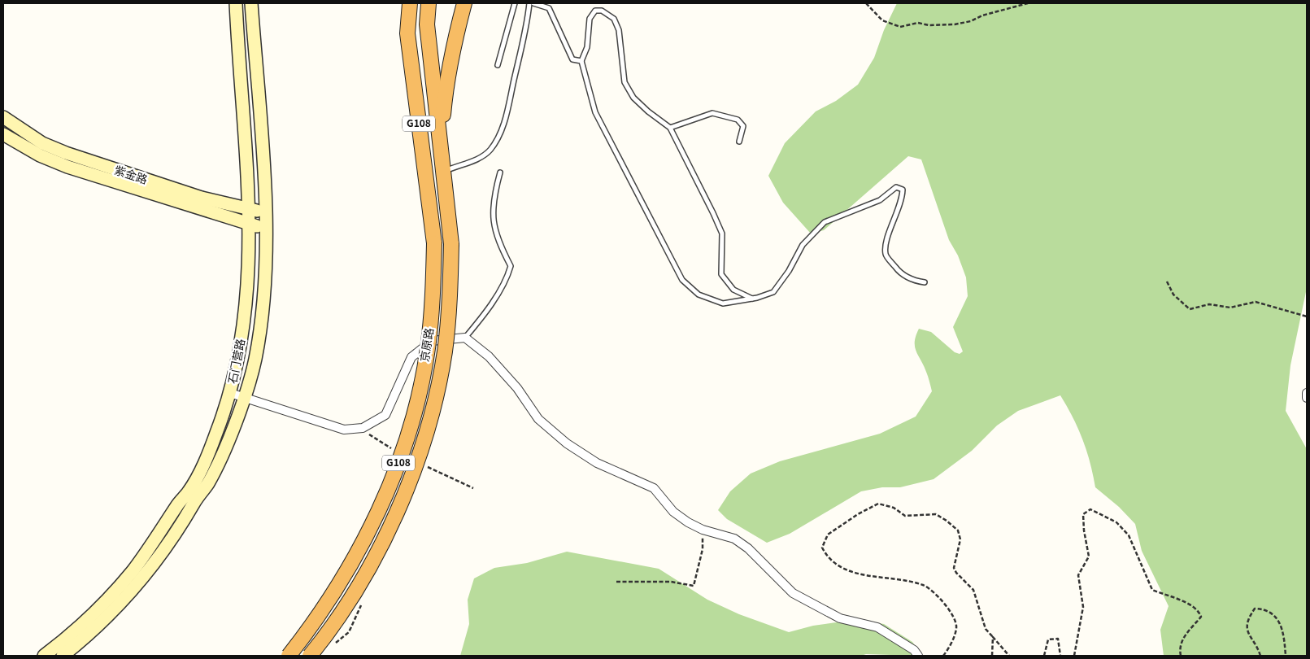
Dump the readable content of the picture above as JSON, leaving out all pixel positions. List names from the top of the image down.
{
  "streets": {
    "highway": ["G108", "京原路"],
    "main road": ["紫金路", "石门营路"]
  },
  "crossings": [
    ["紫金路", "石门营路"]
  ]
}
